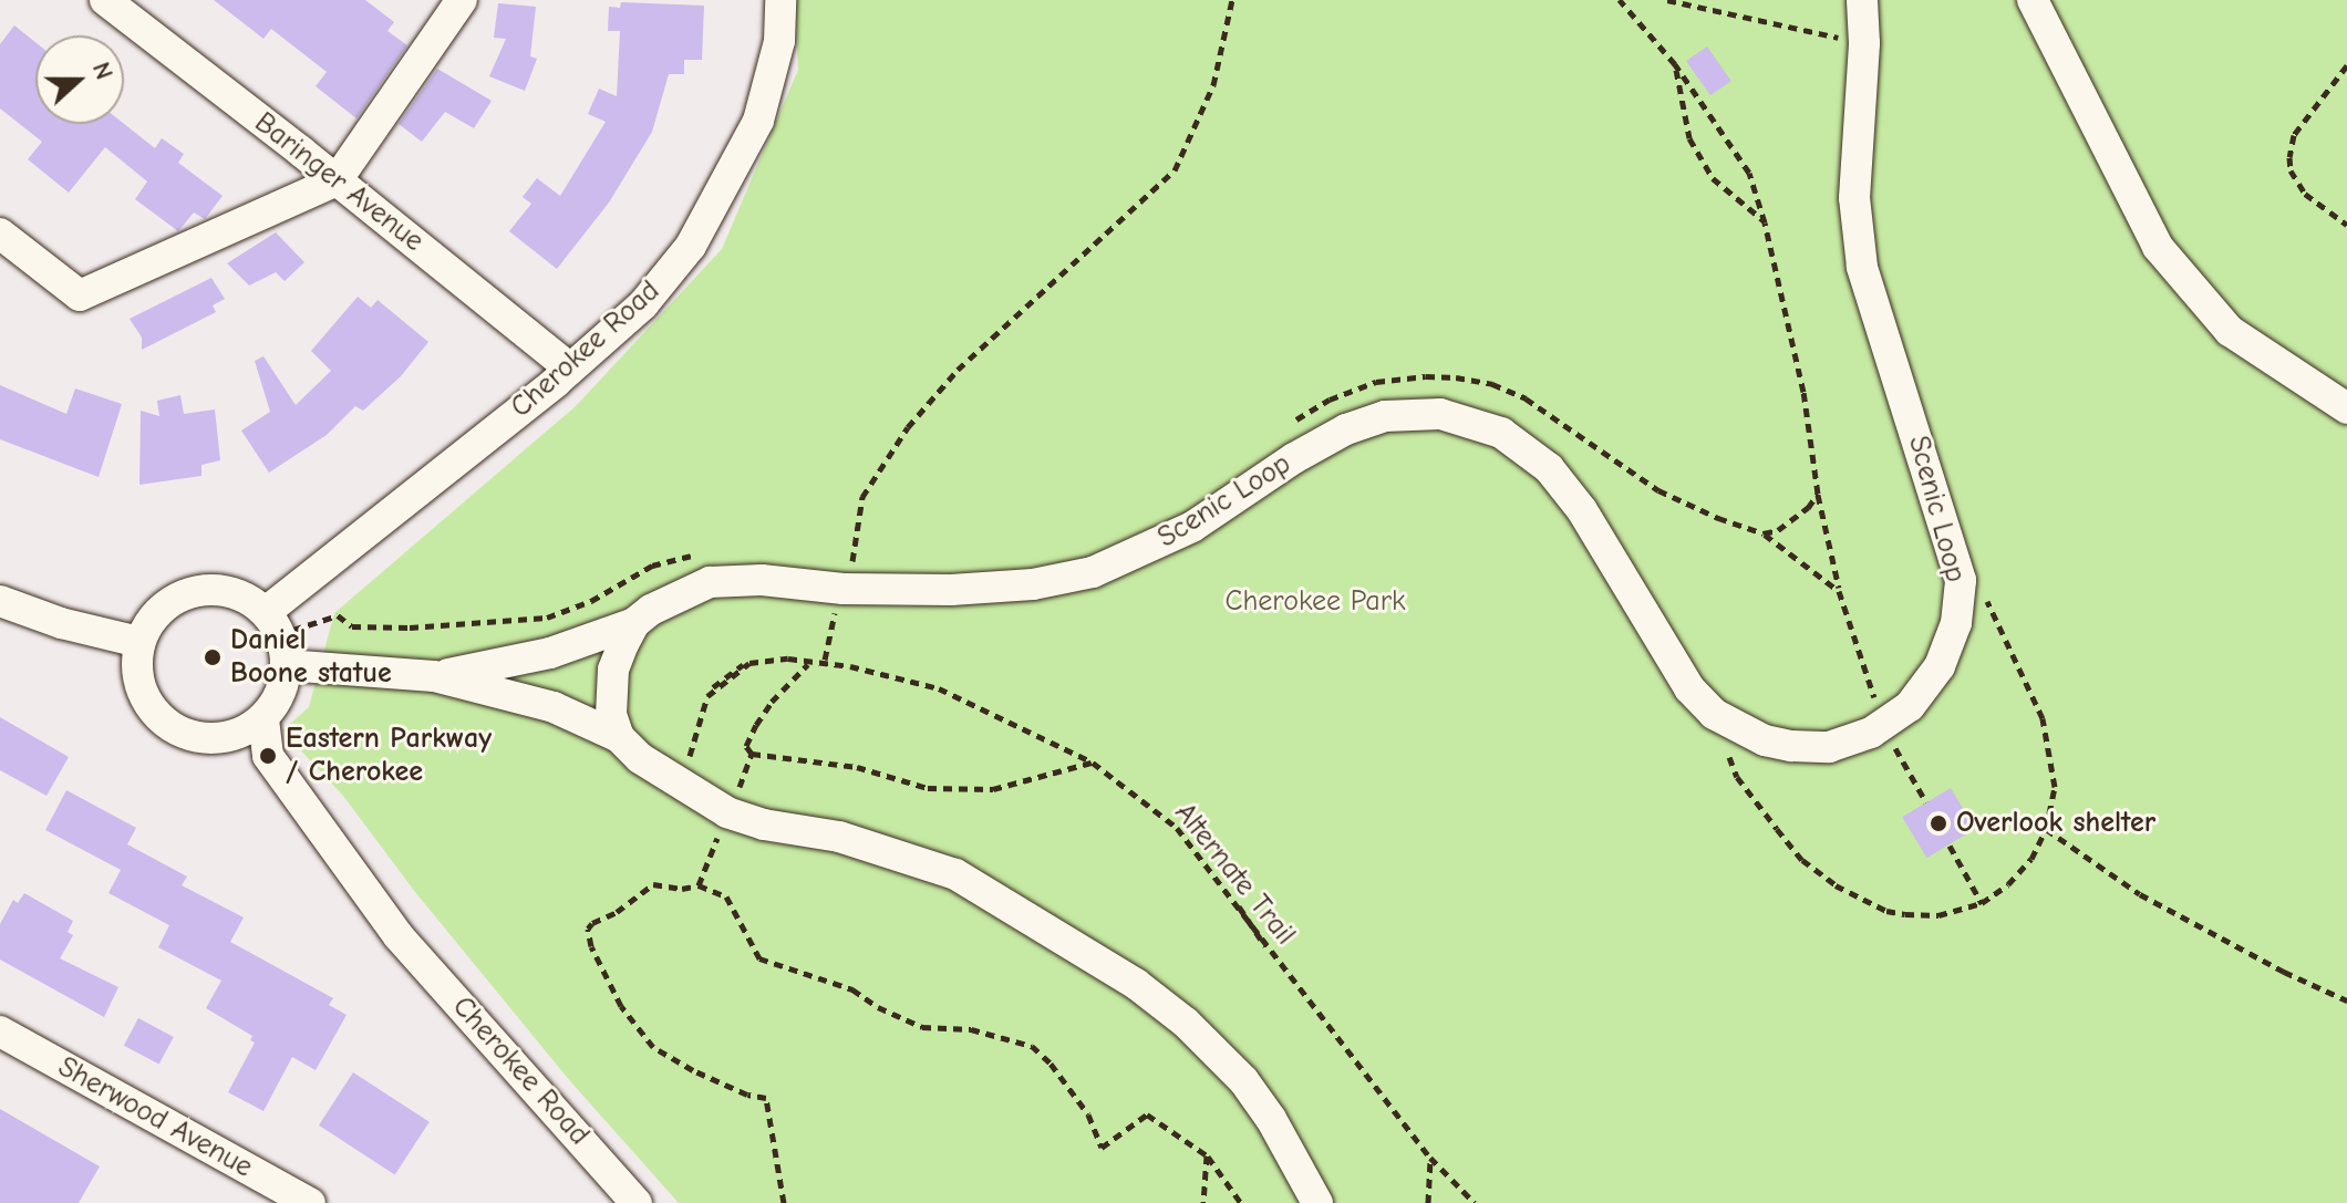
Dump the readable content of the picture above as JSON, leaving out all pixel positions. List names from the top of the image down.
{
  "streets": {
    "street": [
      "Baringer Avenue",
      "Cherokee Road",
      "Scenic Loop",
      "Sherwood Avenue"
    ],
    "path": ["Alternate Trail"]
  },
  "crossings": [
    ["Baringer Avenue", "Cherokee Road"]
  ],
  "parks": ["Cherokee Park"],
  "places": ["Daniel Boone statue", "Eastern Parkway / Cherokee", "Overlook shelter"],
  "north": "right"
}
